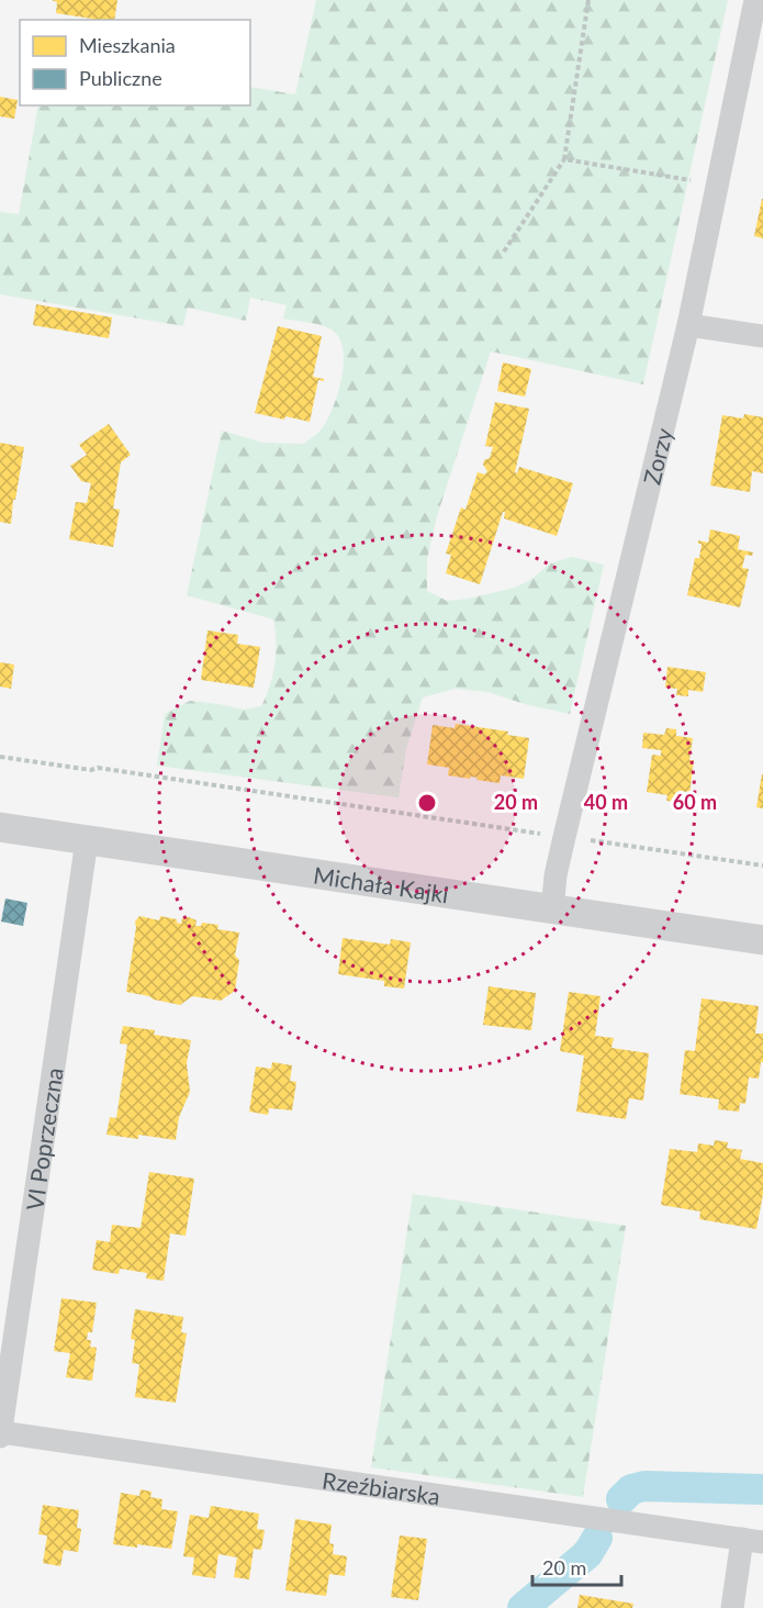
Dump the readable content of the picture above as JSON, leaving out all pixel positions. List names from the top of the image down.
{
  "streets": {
    "street": [
      "Zorzy",
      "Michała Kajki",
      "VI Poprzeczna",
      "Rzeźbiarska"
    ]
  },
  "crossings": [
    ["Zorzy", "Michała Kajki"],
    ["Michała Kajki", "VI Poprzeczna"],
    ["VI Poprzeczna", "Rzeźbiarska"]
  ],
  "legend": ["Mieszkania", "Publiczne"],
  "scale_bar": "20 m",
  "rings": ["20 m", "40 m", "60 m"]
}
